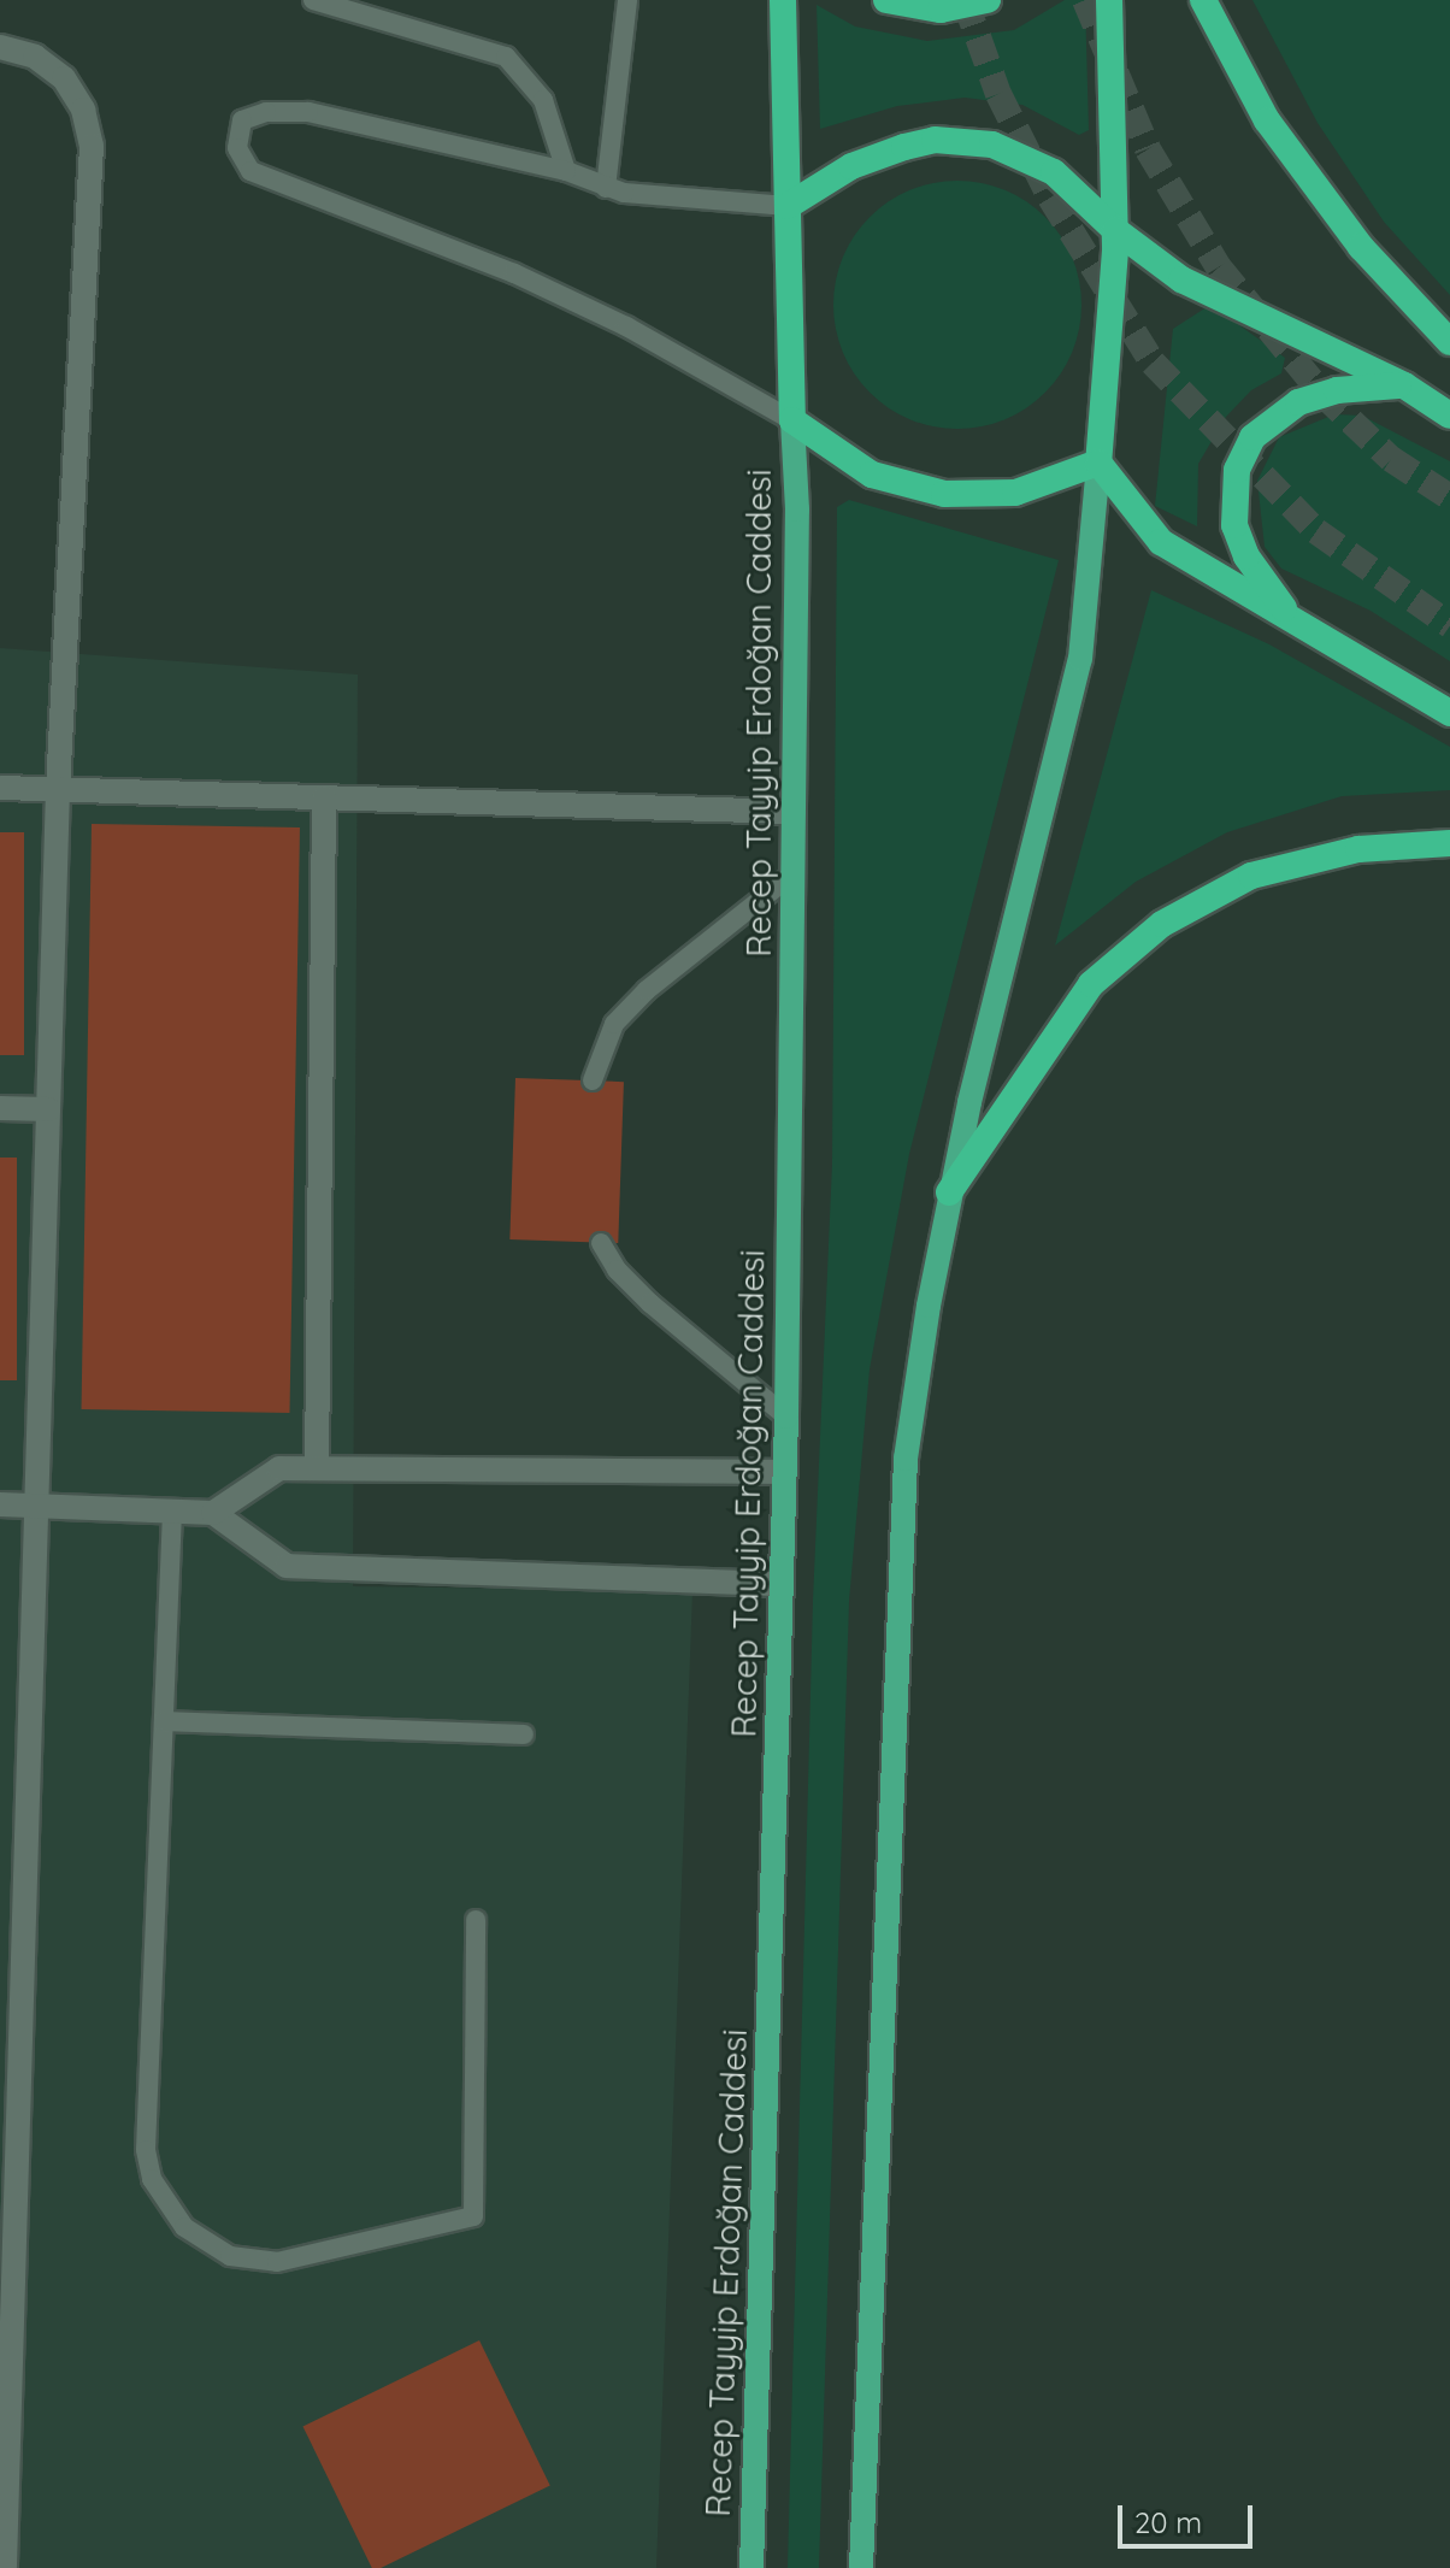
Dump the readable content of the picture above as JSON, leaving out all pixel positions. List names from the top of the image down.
{
  "streets": {
    "main road": ["Recep Tayyip Erdoğan Caddesi"]
  },
  "scale_bar": "20 m"
}
